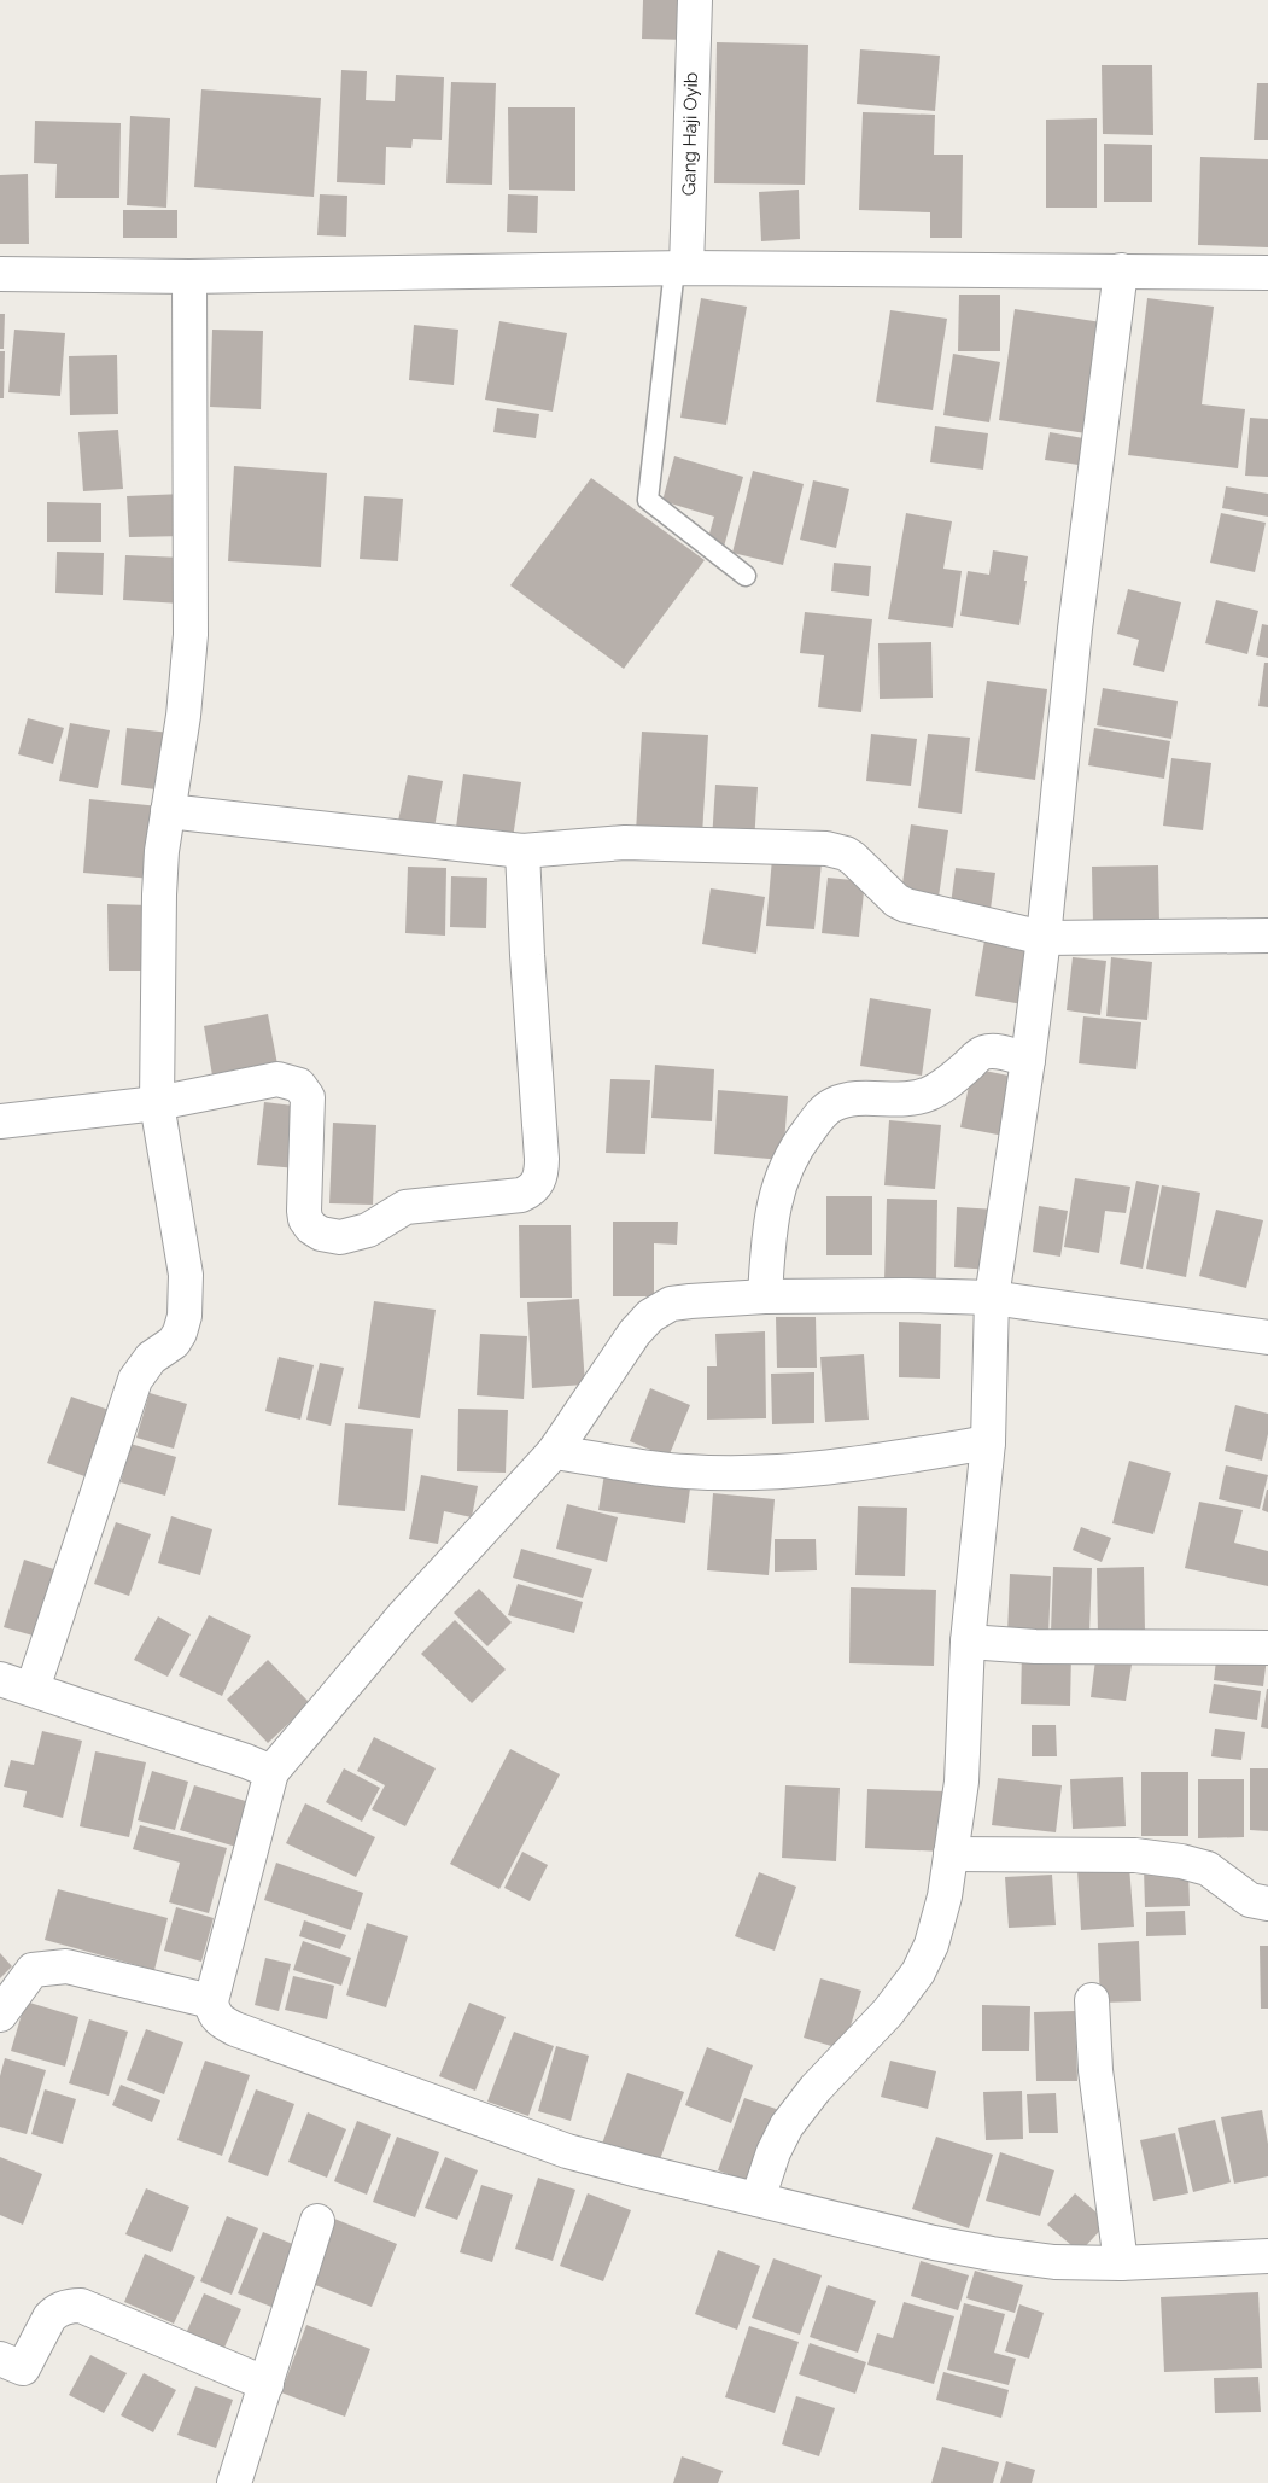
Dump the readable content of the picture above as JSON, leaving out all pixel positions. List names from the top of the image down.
{
  "streets": {
    "street": ["Gang Haji Oyib"]
  }
}
